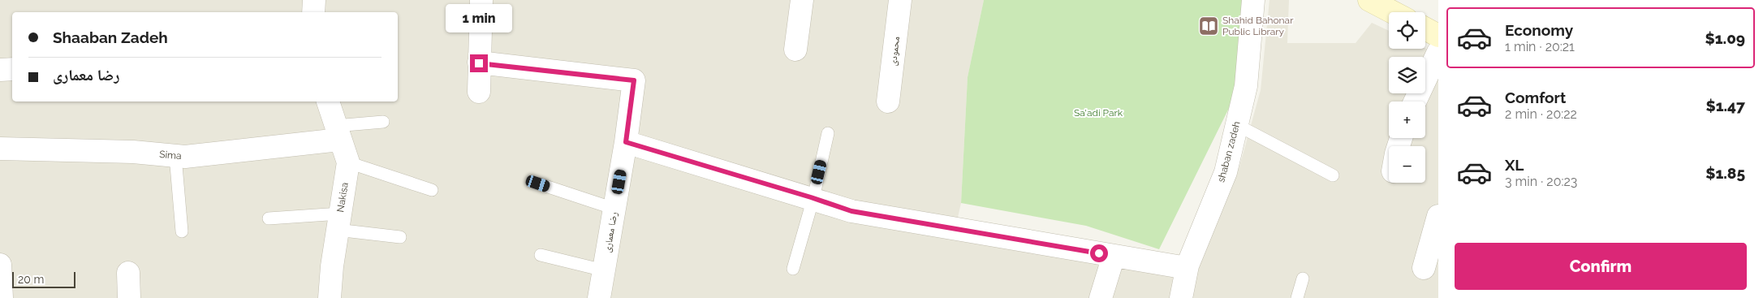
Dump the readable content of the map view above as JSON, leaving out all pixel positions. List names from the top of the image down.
{
  "streets": {
    "street": [
      "محمودی",
      "shaban zadeh",
      "Sima",
      "Nakisa",
      "رضا معماری"
    ]
  },
  "parks": ["Sa'adi Park"],
  "places": {
    "library": ["Shahid Bahonar Public Library"]
  },
  "scale_bar": "20 m",
  "page": {
    "bubble": "1 min",
    "list": [
      {
        "name": "Economy",
        "note": "1 min · 20:21",
        "value": "$1.09"
      },
      {
        "name": "Comfort",
        "note": "2 min · 20:22",
        "value": "$1.47"
      },
      {
        "name": "XL",
        "note": "3 min · 20:23",
        "value": "$1.85"
      }
    ],
    "map_buttons": ["+", "−"],
    "banner": ["Shaaban Zadeh", "رضا معماری"],
    "buttons": "Confirm",
    "scale": "20 m"
  }
}
